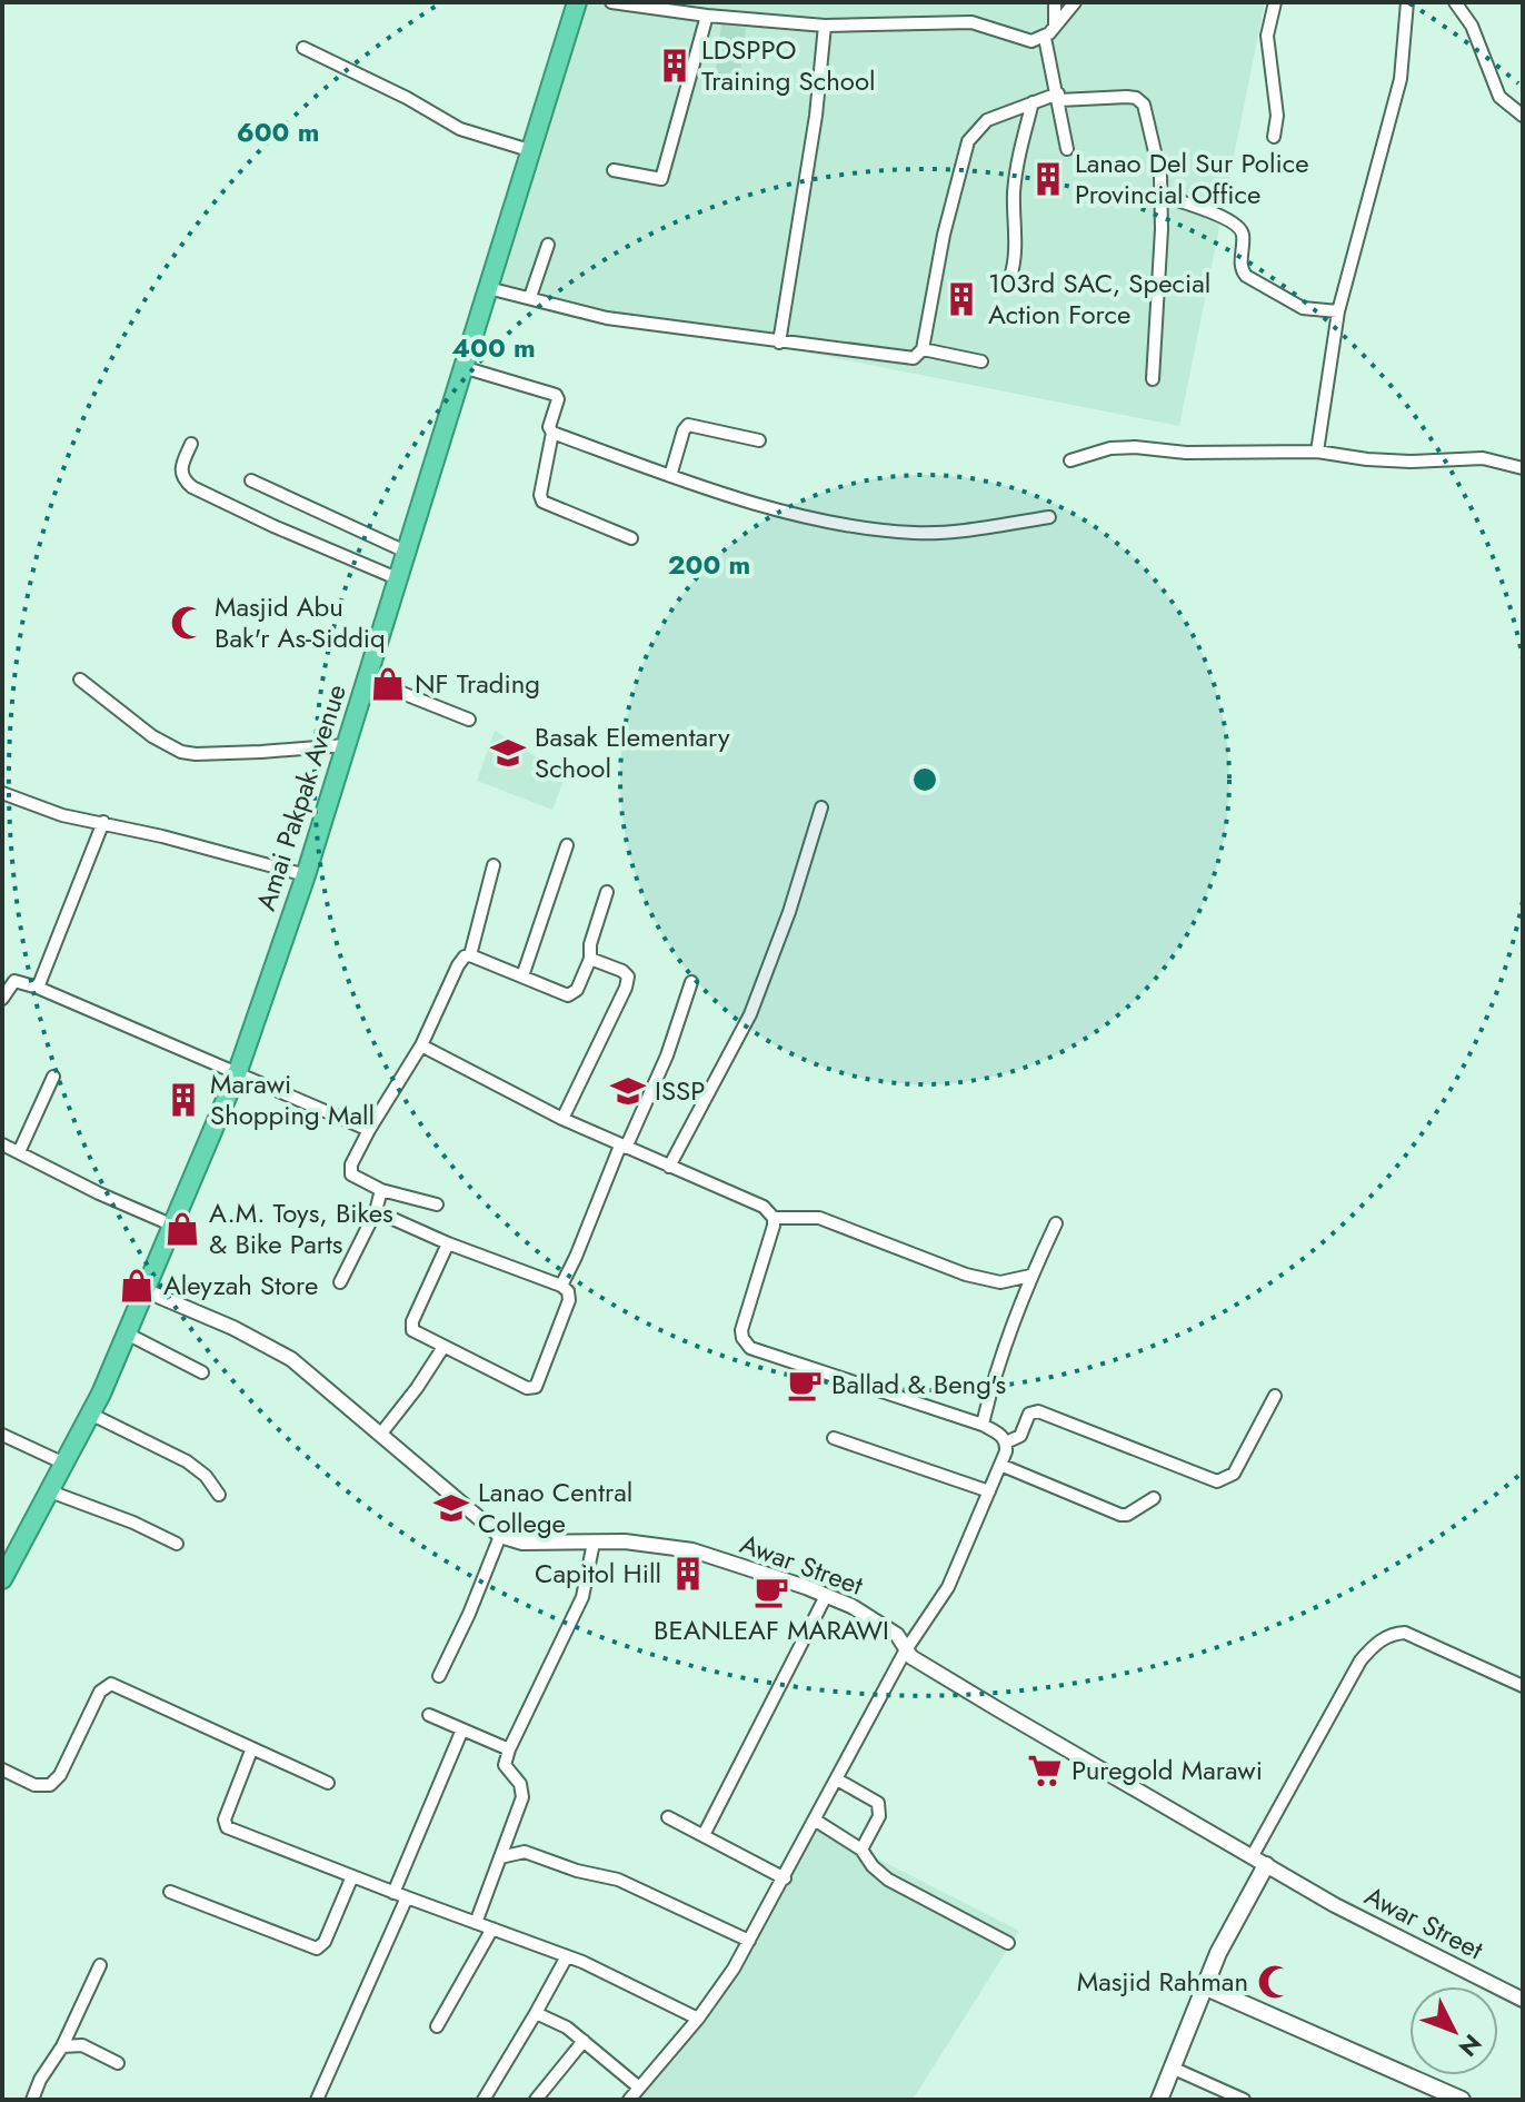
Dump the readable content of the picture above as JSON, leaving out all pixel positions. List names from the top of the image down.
{
  "streets": {
    "highway": ["Amai Pakpak Avenue"],
    "street": ["Awar Street"]
  },
  "places": {
    "building": [
      "LDSPPO Training School",
      "Lanao Del Sur Police Provincial Office",
      "103rd SAC, Special Action Force",
      "Marawi Shopping Mall",
      "Capitol Hill"
    ],
    "mosque": ["Masjid Abu Bak'r As-Siddiq", "Masjid Rahman"],
    "shop": ["NF Trading", "A.M. Toys, Bikes & Bike Parts", "Aleyzah Store"],
    "school or university": ["Basak Elementary School", "ISSP", "Lanao Central College"],
    "cafe": ["Ballad & Beng's", "BEANLEAF MARAWI"],
    "supermarket": ["Puregold Marawi"]
  },
  "north": "bottom right",
  "rings": ["600 m", "400 m", "200 m"]
}
